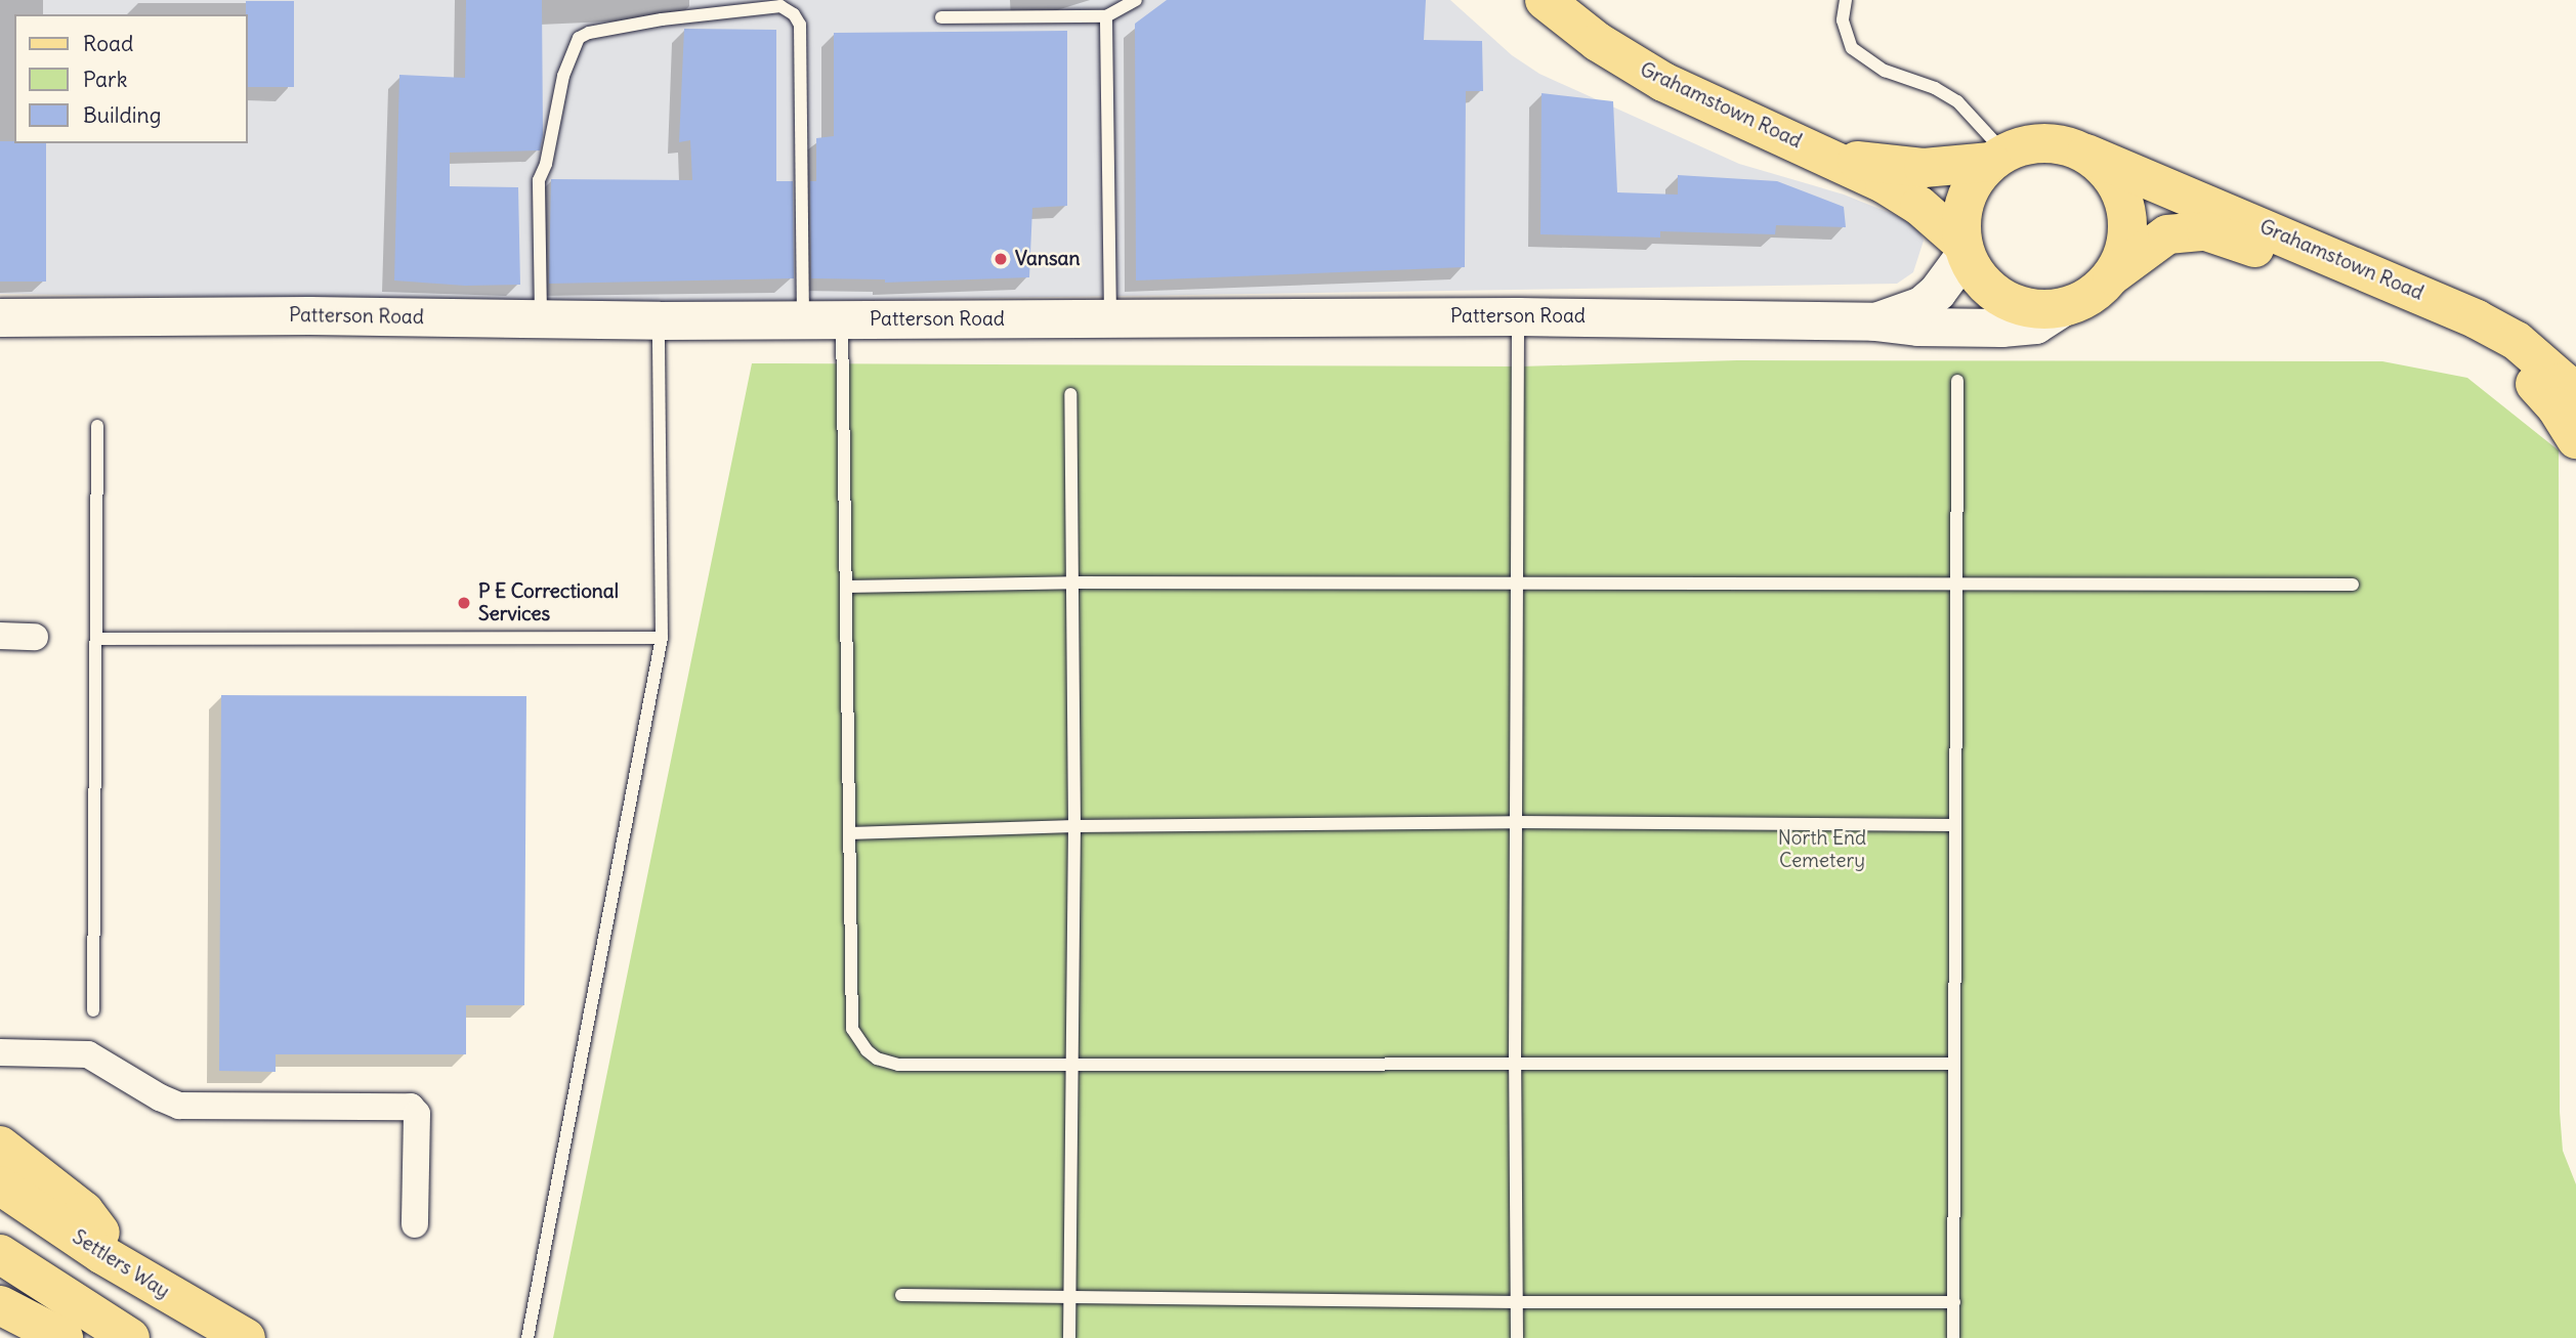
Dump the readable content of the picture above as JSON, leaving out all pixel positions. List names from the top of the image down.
{
  "streets": {
    "main road": ["Grahamstown Road", "Settlers Way"],
    "street": ["Patterson Road"]
  },
  "crossings": [
    ["Grahamstown Road", "Patterson Road"]
  ],
  "parks": ["North End Cemetery"],
  "places": ["Vansan", "P E Correctional Services"],
  "legend": ["Road", "Park", "Building"]
}
